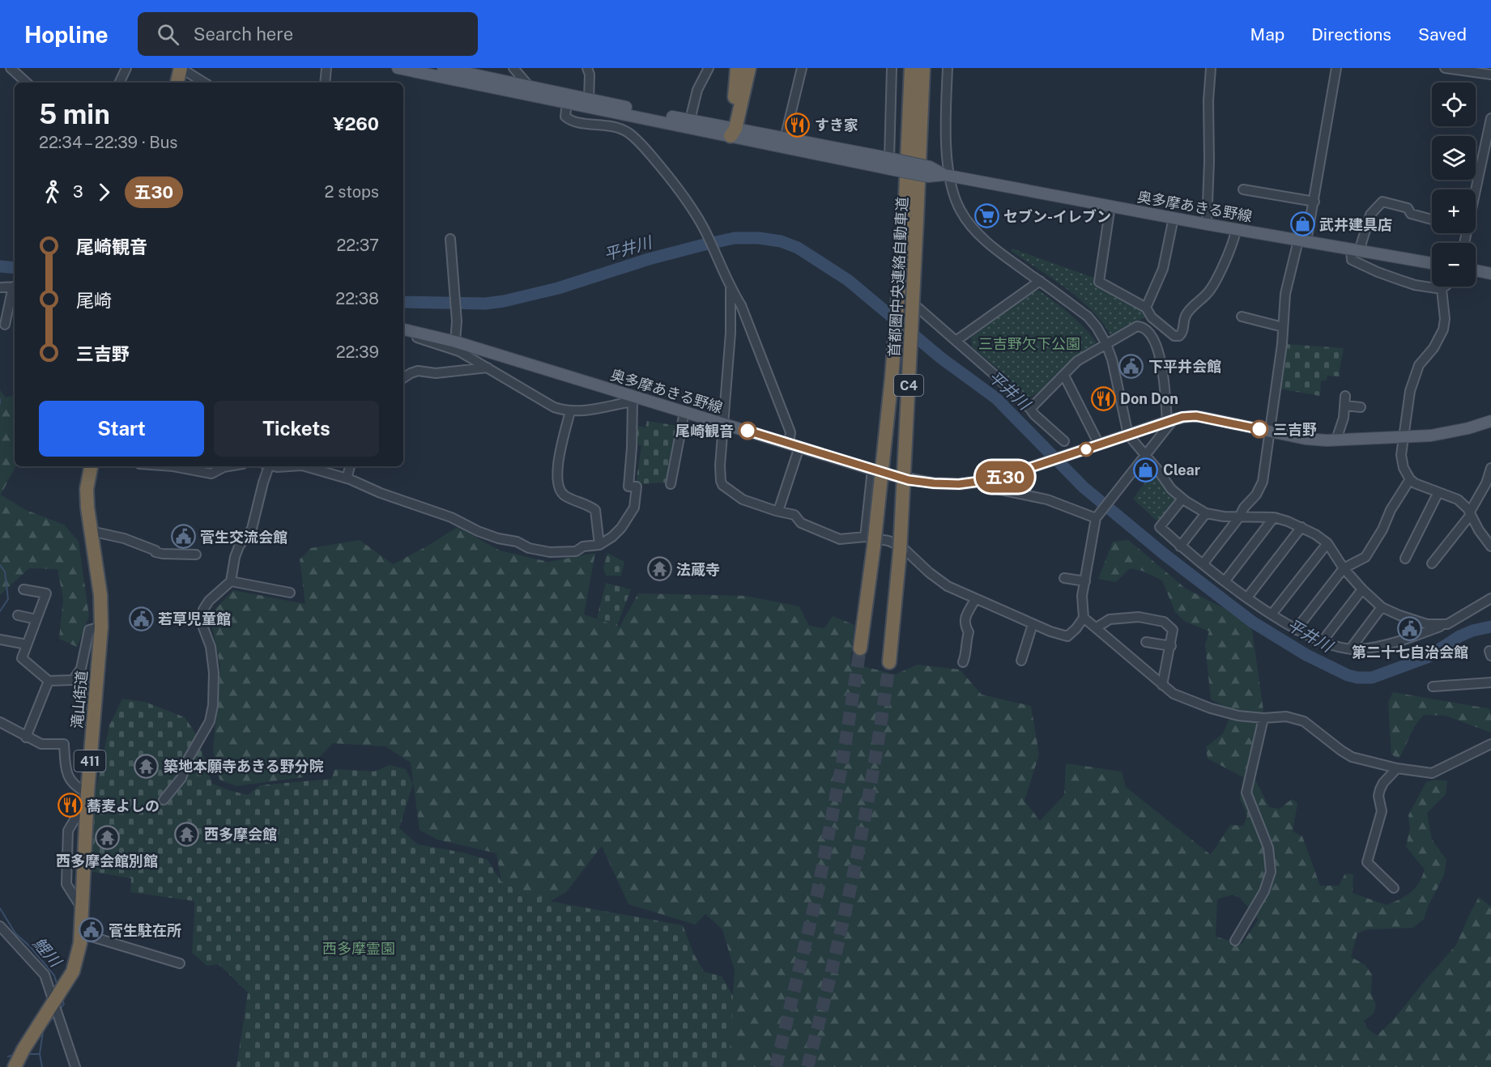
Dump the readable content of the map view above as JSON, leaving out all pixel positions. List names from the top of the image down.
{
  "streets": {
    "highway": [
      "首都圏中央連絡自動車道",
      "C4",
      "滝山街道",
      "411"
    ],
    "main road": ["奥多摩あきる野線"]
  },
  "water": ["平井川", "鯉川"],
  "parks": ["三吉野欠下公園", "西多摩霊園"],
  "places": {
    "restaurant": ["すき家", "Don Don", "蕎麦よしの"],
    "supermarket": ["セブン-イレブン"],
    "shop": ["武井建具店", "Clear"],
    "public building": [
      "下平井会館",
      "菅生交流会館",
      "若草児童館",
      "第二十七自治会館",
      "菅生駐在所"
    ],
    "other": ["三吉野", "尾崎観音"],
    "temple": [
      "法蔵寺",
      "築地本願寺あきる野分院",
      "西多摩会館",
      "西多摩会館別館"
    ]
  },
  "lines": ["bus line 五30"],
  "page": {
    "header": "Hopline",
    "search": "Search here",
    "nav": ["Map", "Directions", "Saved"],
    "on_map": "五30",
    "map_buttons": ["+", "−"],
    "heading": ["5 min", "22:34 – 22:39 · Bus", "¥260"],
    "legs": ["3", "五30", "2 stops"],
    "list": [
      {
        "name": "尾崎観音",
        "value": "22:37"
      },
      {
        "name": "尾崎",
        "value": "22:38"
      },
      {
        "name": "三吉野",
        "value": "22:39"
      }
    ],
    "buttons": ["Start", "Tickets"]
  }
}
